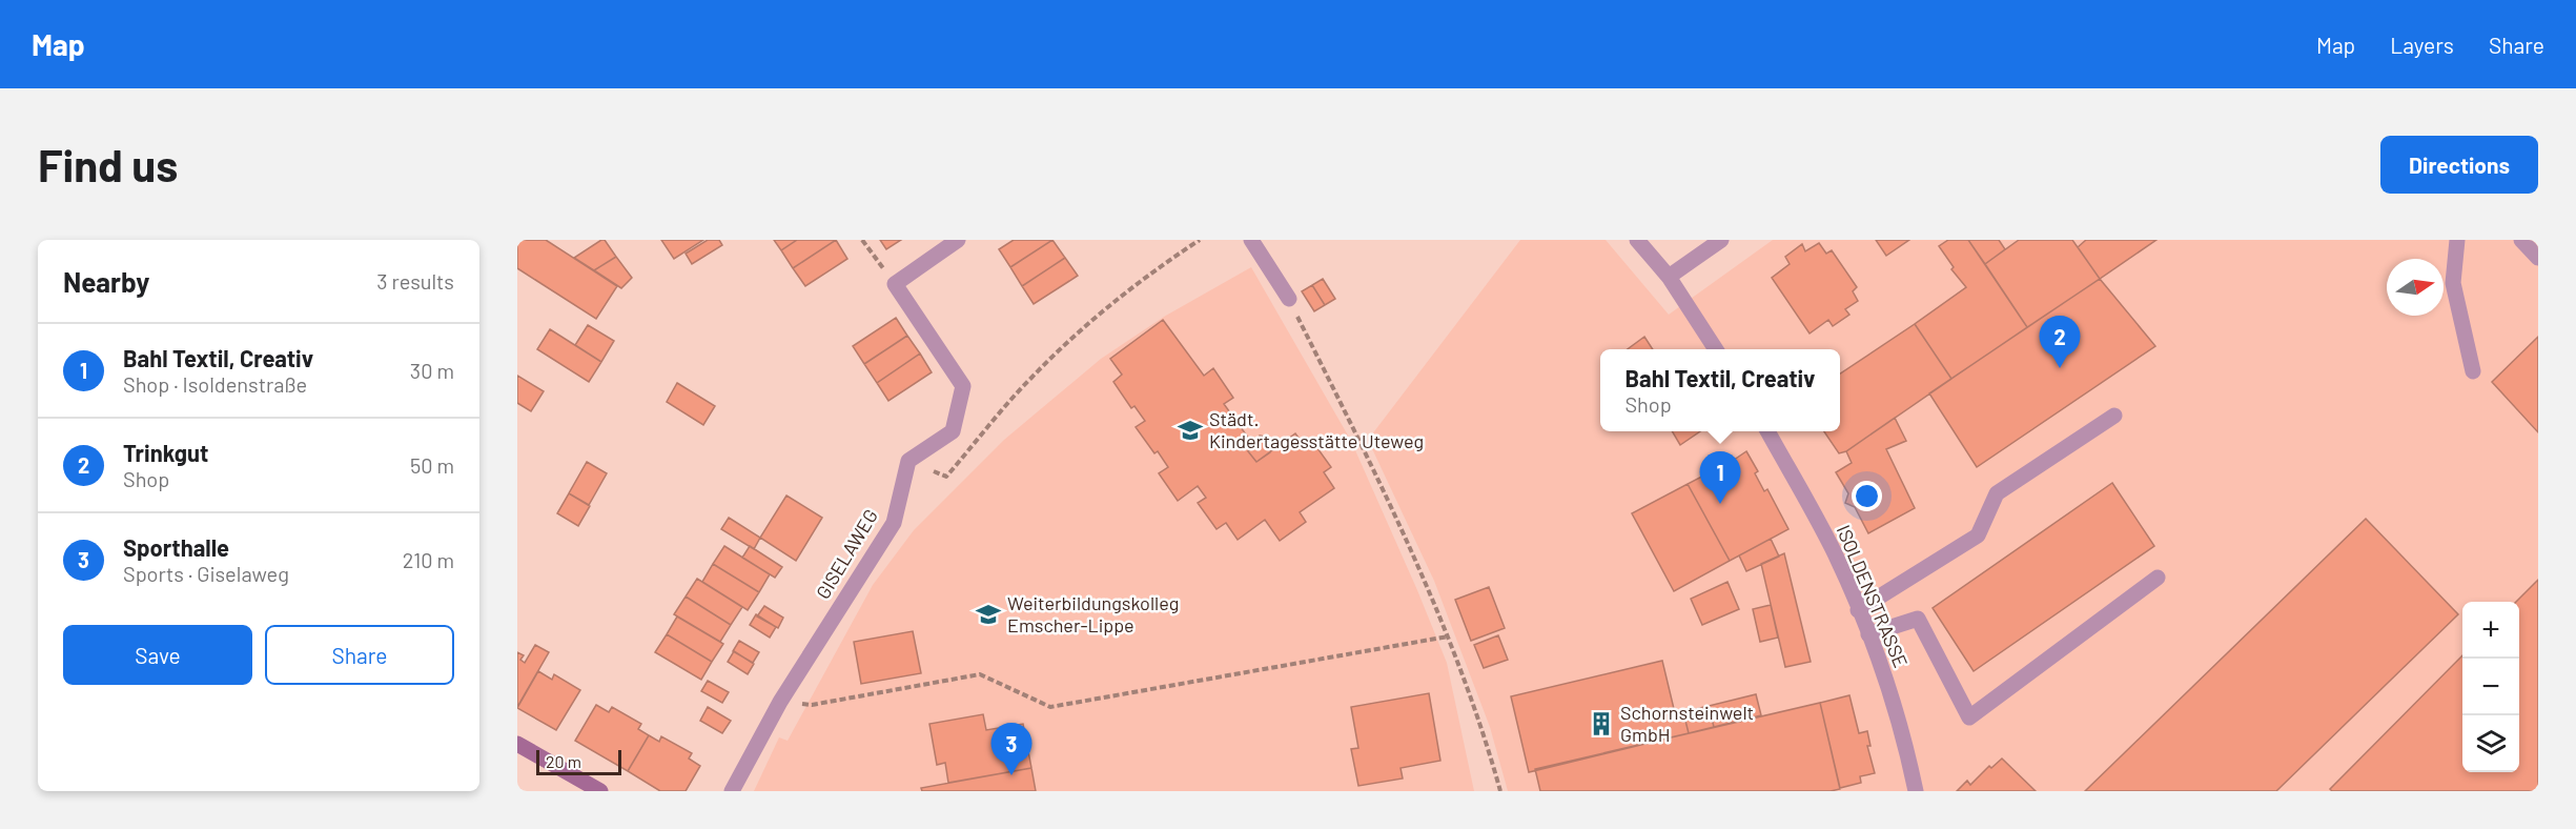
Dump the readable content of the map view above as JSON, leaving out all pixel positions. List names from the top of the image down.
{
  "streets": {
    "street": ["GISELAWEG", "ISOLDENSTRASSE"]
  },
  "places": {
    "school or university": ["Städt. Kindertagesstätte Uteweg", "Weiterbildungskolleg Emscher-Lippe"],
    "building": ["Schornsteinwelt GmbH"]
  },
  "scale_bar": "20 m",
  "north": "right",
  "page": {
    "header": "Map",
    "nav": ["Map", "Layers", "Share"],
    "buttons": [
      "Directions",
      ["Save", "Share"]
    ],
    "title": "Find us",
    "heading": ["Nearby", "3 results"],
    "pins": ["2", "1", "3"],
    "list": [
      {
        "mark": "1",
        "name": "Bahl Textil, Creativ",
        "note": "Shop · Isoldenstraße",
        "value": "30 m"
      },
      {
        "mark": "2",
        "name": "Trinkgut",
        "note": "Shop",
        "value": "50 m"
      },
      {
        "mark": "3",
        "name": "Sporthalle",
        "note": "Sports · Giselaweg",
        "value": "210 m"
      }
    ],
    "popup": ["Bahl Textil, Creativ", "Shop"],
    "map_buttons": ["+", "−"],
    "scale": "20 m"
  }
}
